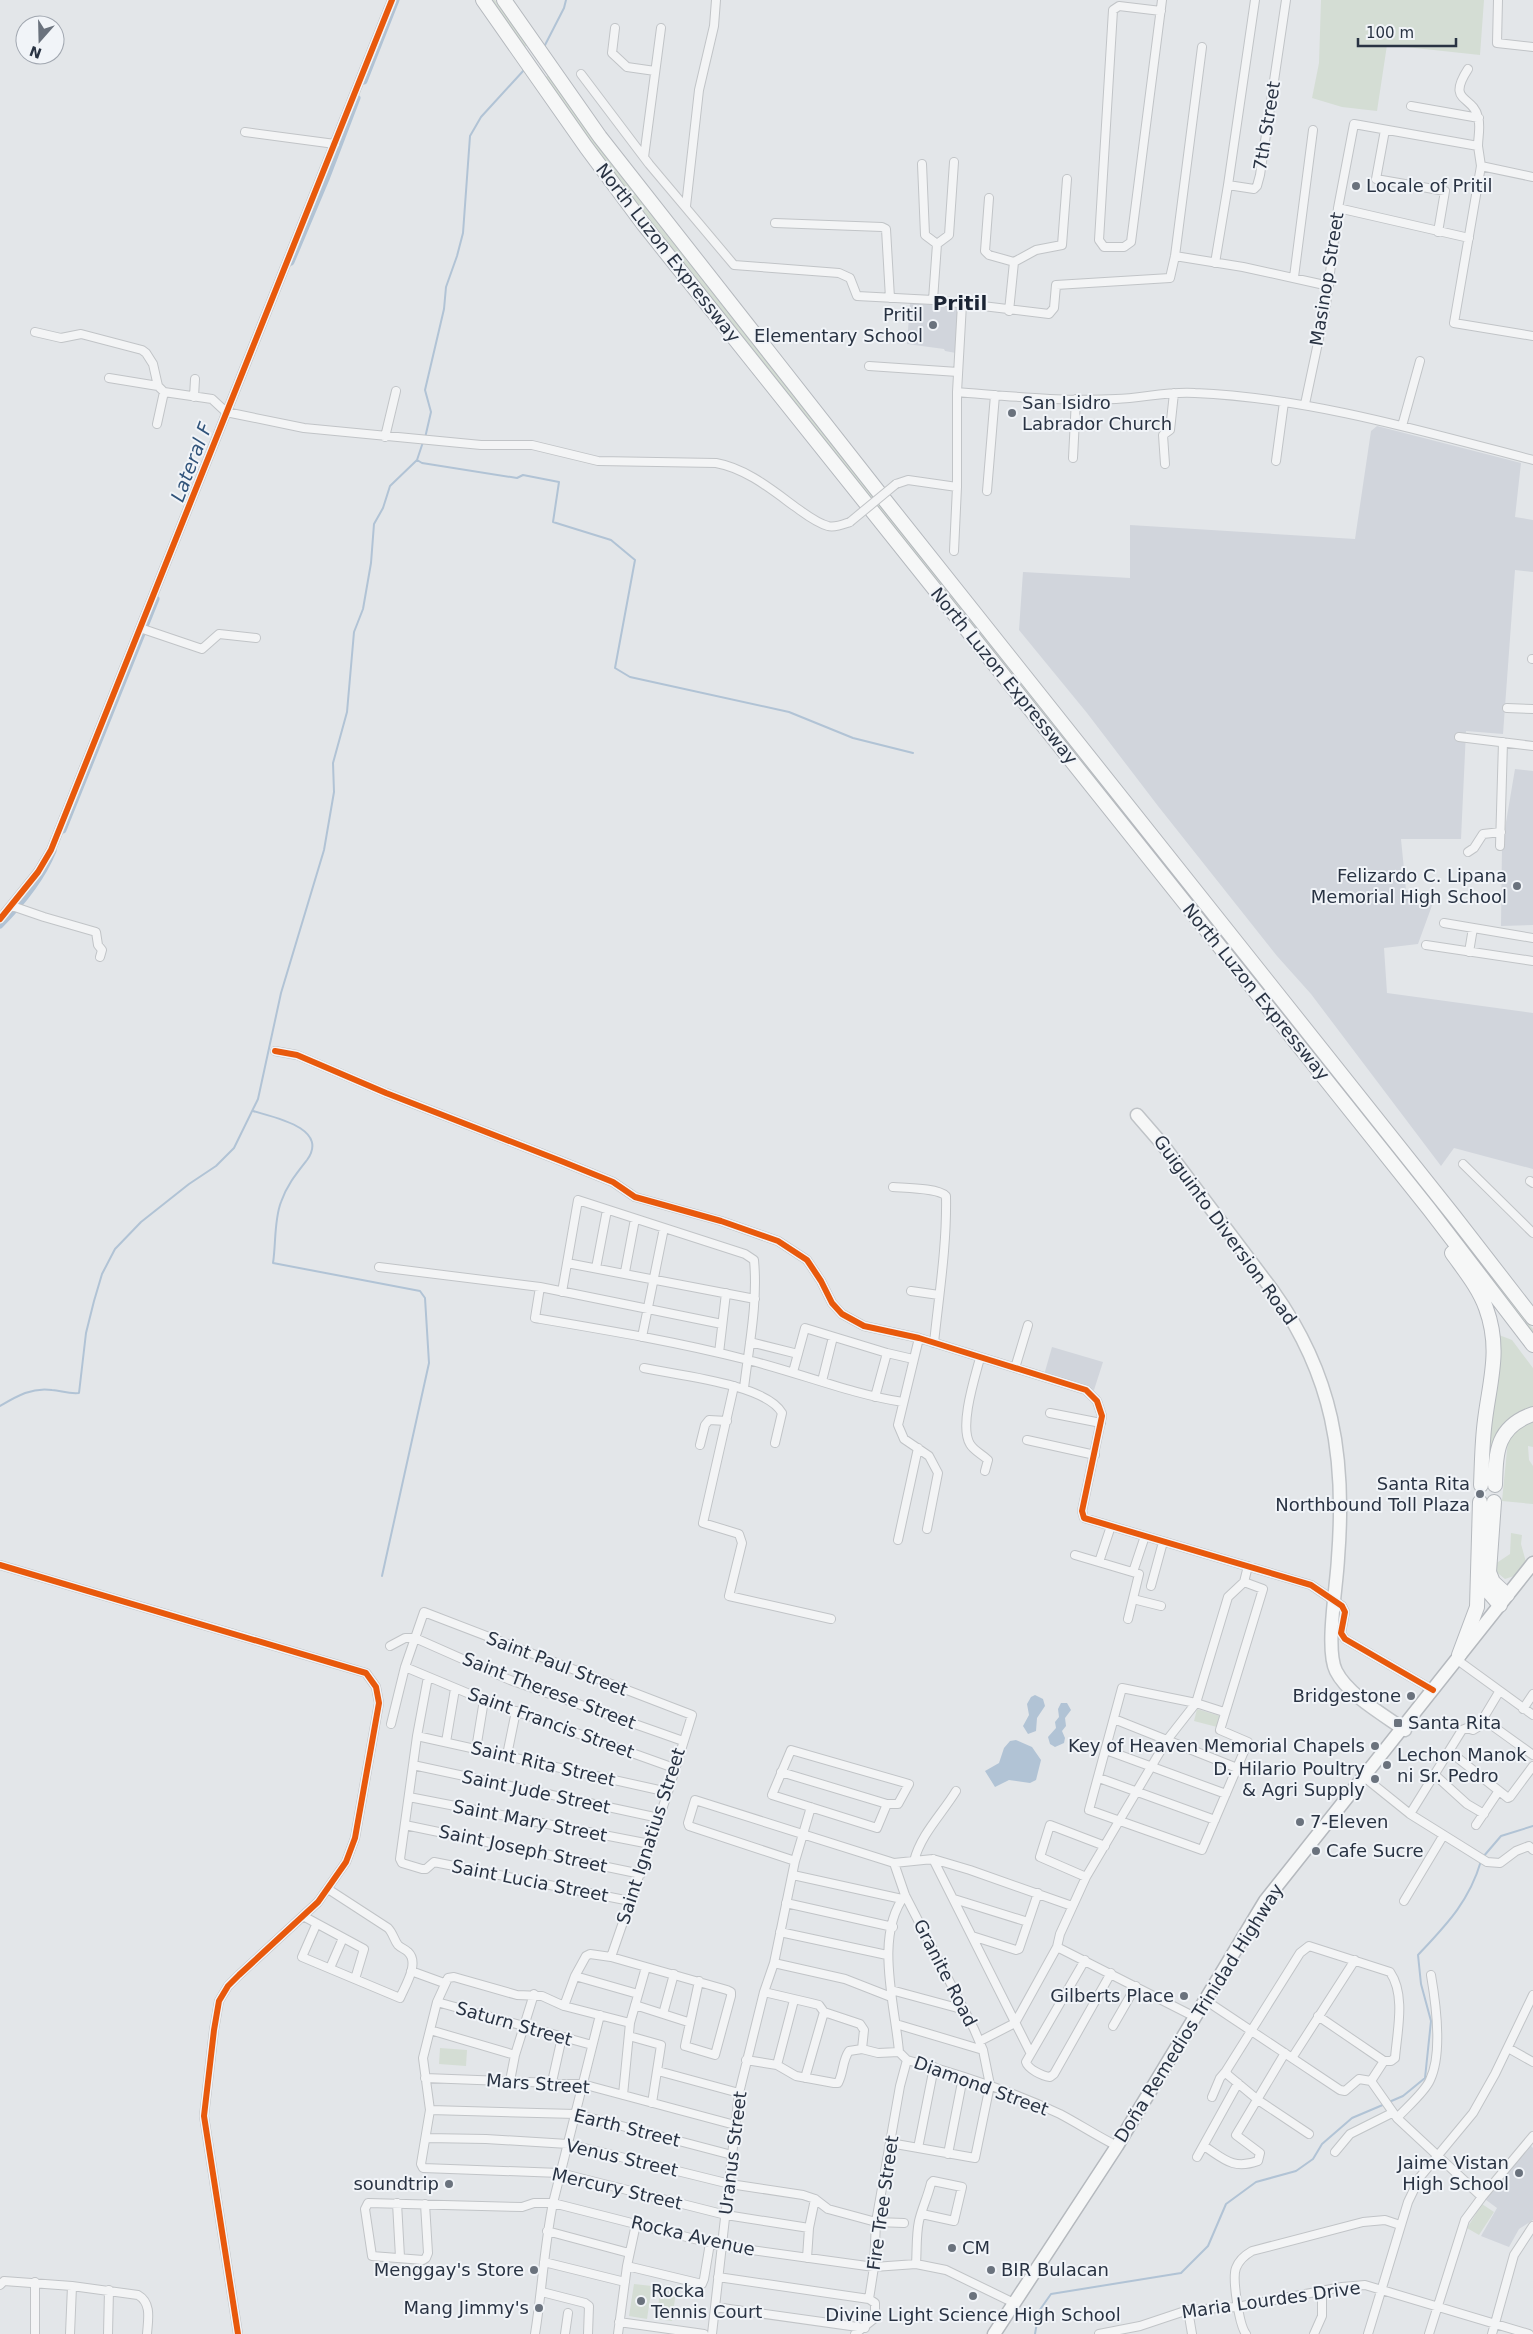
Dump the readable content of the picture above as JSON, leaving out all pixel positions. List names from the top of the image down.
{
  "streets": {
    "highway": ["North Luzon Expressway"],
    "main road": ["Guiguinto Diversion Road", "Doña Remedios Trinidad Highway"],
    "street": [
      "7th Street",
      "Masinop Street",
      "Saint Paul Street",
      "Saint Therese Street",
      "Saint Francis Street",
      "Saint Rita Street",
      "Saint Jude Street",
      "Saint Mary Street",
      "Saint Ignatius Street",
      "Saint Joseph Street",
      "Saint Lucia Street",
      "Granite Road",
      "Saturn Street",
      "Mars Street",
      "Diamond Street",
      "Earth Street",
      "Uranus Street",
      "Venus Street",
      "Mercury Street",
      "Fire Tree Street",
      "Rocka Avenue",
      "Maria Lourdes Drive"
    ]
  },
  "crossings": [
    ["Saint Paul Street", "Saint Therese Street"],
    ["Saint Paul Street", "Saint Ignatius Street"],
    ["Saint Therese Street", "Saint Ignatius Street"],
    ["Saint Francis Street", "Saint Ignatius Street"],
    ["Saint Rita Street", "Saint Ignatius Street"],
    ["Saint Jude Street", "Saint Ignatius Street"],
    ["Saint Mary Street", "Saint Ignatius Street"],
    ["Saint Ignatius Street", "Saint Joseph Street"],
    ["Saint Ignatius Street", "Saint Lucia Street"],
    ["Saint Joseph Street", "Saint Lucia Street"],
    ["Granite Road", "Diamond Street"],
    ["Doña Remedios Trinidad Highway", "Diamond Street"],
    ["Doña Remedios Trinidad Highway", "Rocka Avenue"],
    ["Mars Street", "Uranus Street"],
    ["Diamond Street", "Fire Tree Street"],
    ["Earth Street", "Uranus Street"],
    ["Uranus Street", "Venus Street"],
    ["Uranus Street", "Mercury Street"],
    ["Uranus Street", "Rocka Avenue"],
    ["Venus Street", "Mercury Street"],
    ["Venus Street", "Fire Tree Street"],
    ["Fire Tree Street", "Rocka Avenue"]
  ],
  "districts": ["Pritil"],
  "water": ["Lateral F"],
  "places": {
    "other": [
      "Locale of Pritil",
      "Pritil Elementary School",
      "San Isidro Labrador Church",
      "Felizardo C. Lipana Memorial High School",
      "Santa Rita Northbound Toll Plaza",
      "Bridgestone",
      "Key of Heaven Memorial Chapels",
      "Lechon Manok ni Sr. Pedro",
      "D. Hilario Poultry & Agri Supply",
      "7-Eleven",
      "Cafe Sucre",
      "Gilberts Place",
      "Jaime Vistan High School",
      "soundtrip",
      "CM",
      "Menggay's Store",
      "BIR Bulacan",
      "Divine Light Science High School",
      "Rocka Tennis Court",
      "Mang Jimmy's"
    ],
    "transit": ["Santa Rita"]
  },
  "scale_bar": "100 m",
  "north": "bottom"
}
